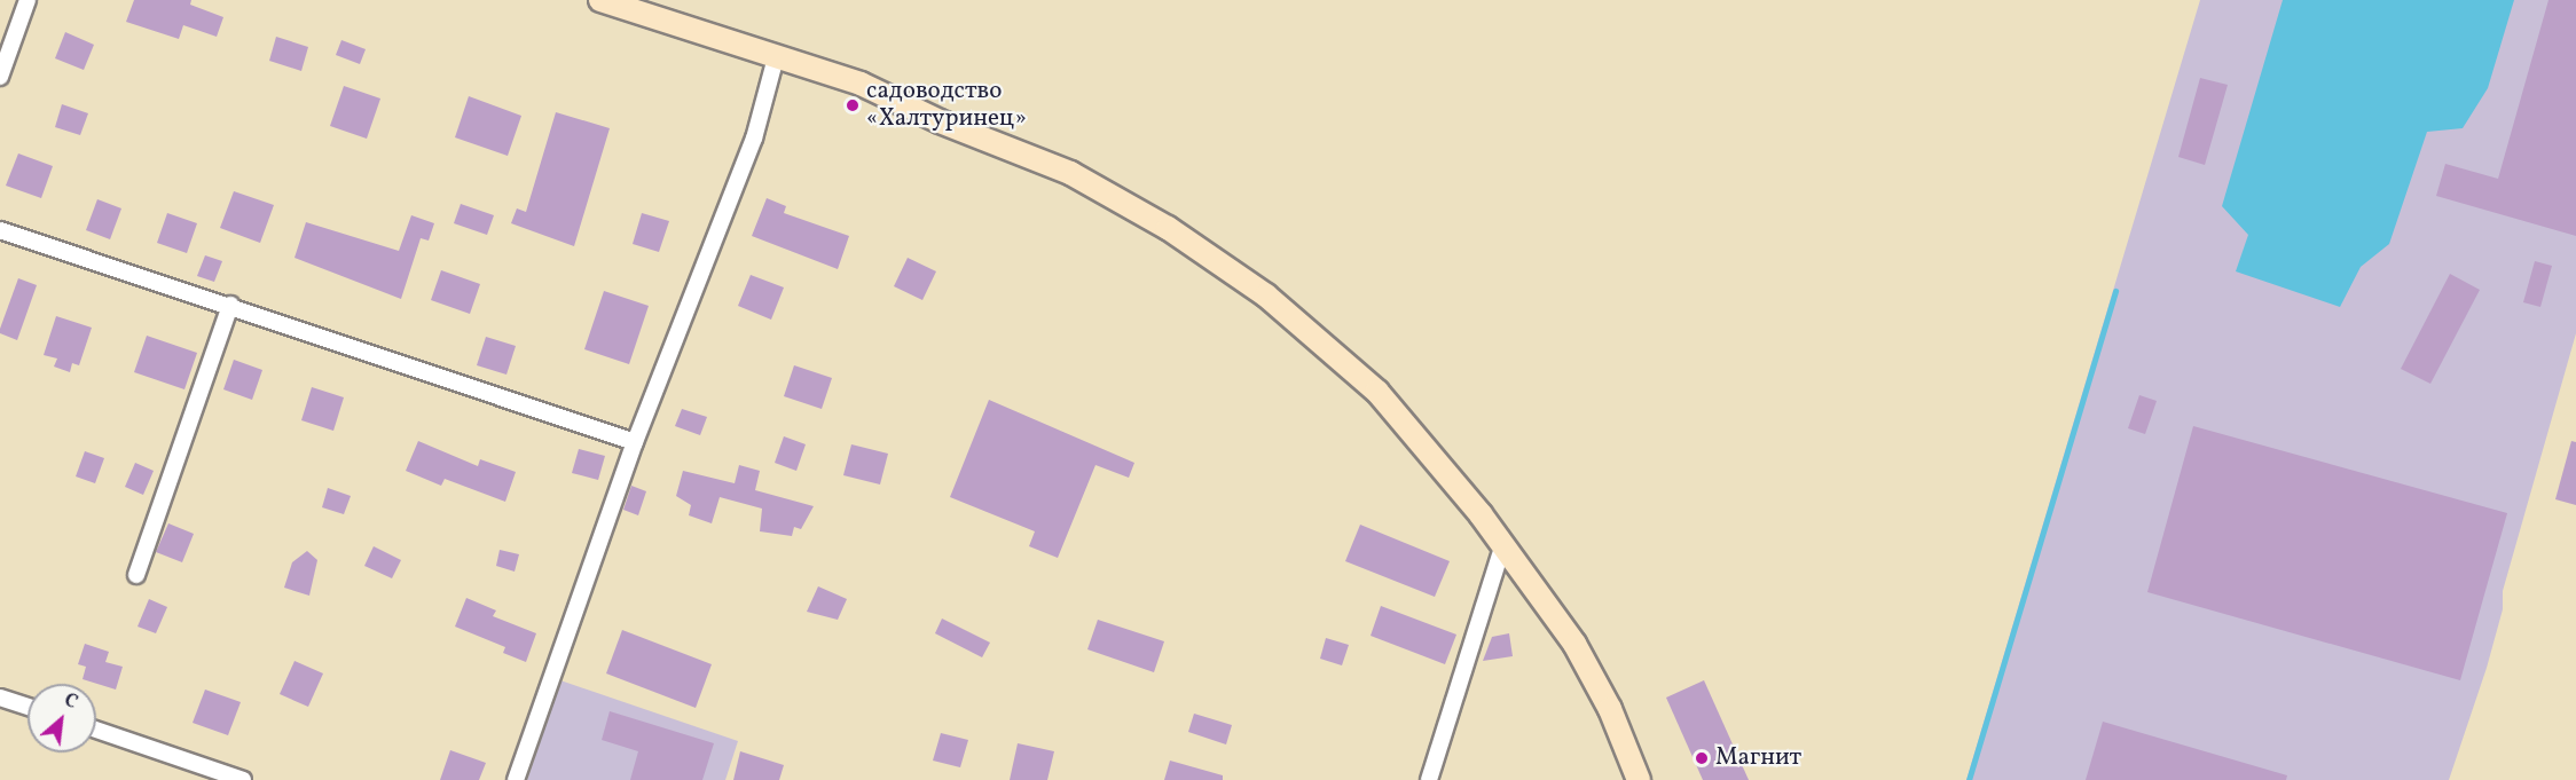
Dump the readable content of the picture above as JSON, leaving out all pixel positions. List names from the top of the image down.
{
  "places": ["садоводство «Халтуринец»", "Магнит"],
  "north": "top right"
}
